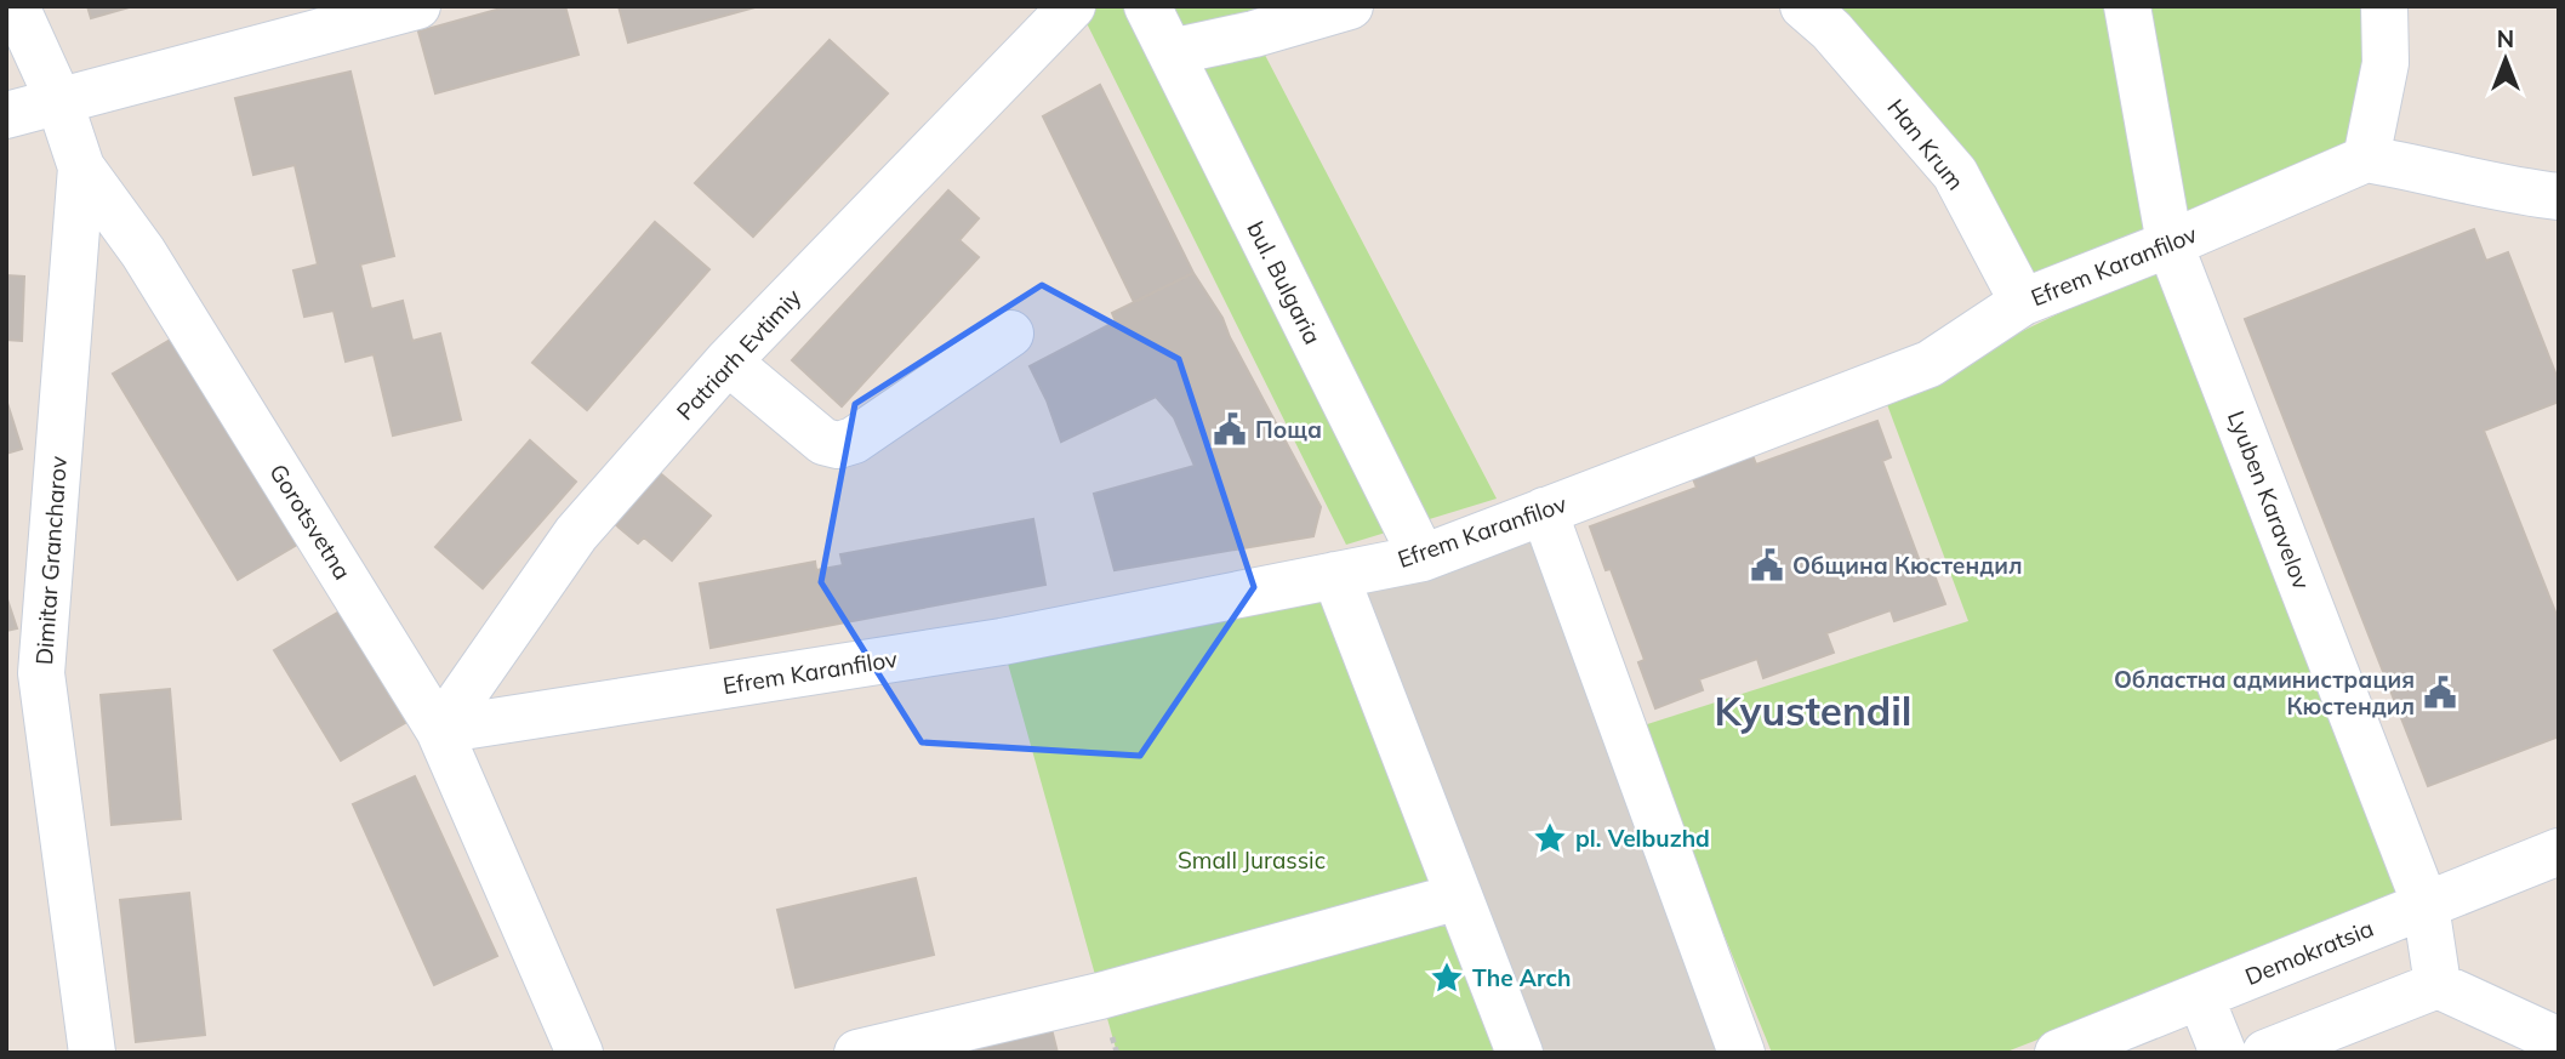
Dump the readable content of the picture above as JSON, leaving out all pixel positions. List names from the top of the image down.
{
  "streets": {
    "street": [
      "Han Krum",
      "Efrem Karanfilov",
      "bul. Bulgaria",
      "Patriarh Evtimiy",
      "Lyuben Karavelov",
      "Gorotsvetna",
      "Dimitar Grancharov",
      "Demokratsia"
    ]
  },
  "crossings": [
    ["Han Krum", "Efrem Karanfilov"],
    ["Efrem Karanfilov", "bul. Bulgaria"],
    ["Efrem Karanfilov", "Patriarh Evtimiy"],
    ["Efrem Karanfilov", "Lyuben Karavelov"],
    ["Efrem Karanfilov", "Gorotsvetna"],
    ["Patriarh Evtimiy", "Gorotsvetna"],
    ["Lyuben Karavelov", "Demokratsia"],
    ["Gorotsvetna", "Dimitar Grancharov"]
  ],
  "districts": ["Kyustendil"],
  "parks": ["Small Jurassic"],
  "places": {
    "public building": ["Поща", "Община Кюстендил", "Областна администрация Кюстендил"],
    "place": ["pl. Velbuzhd", "The Arch"]
  },
  "north": "top"
}
